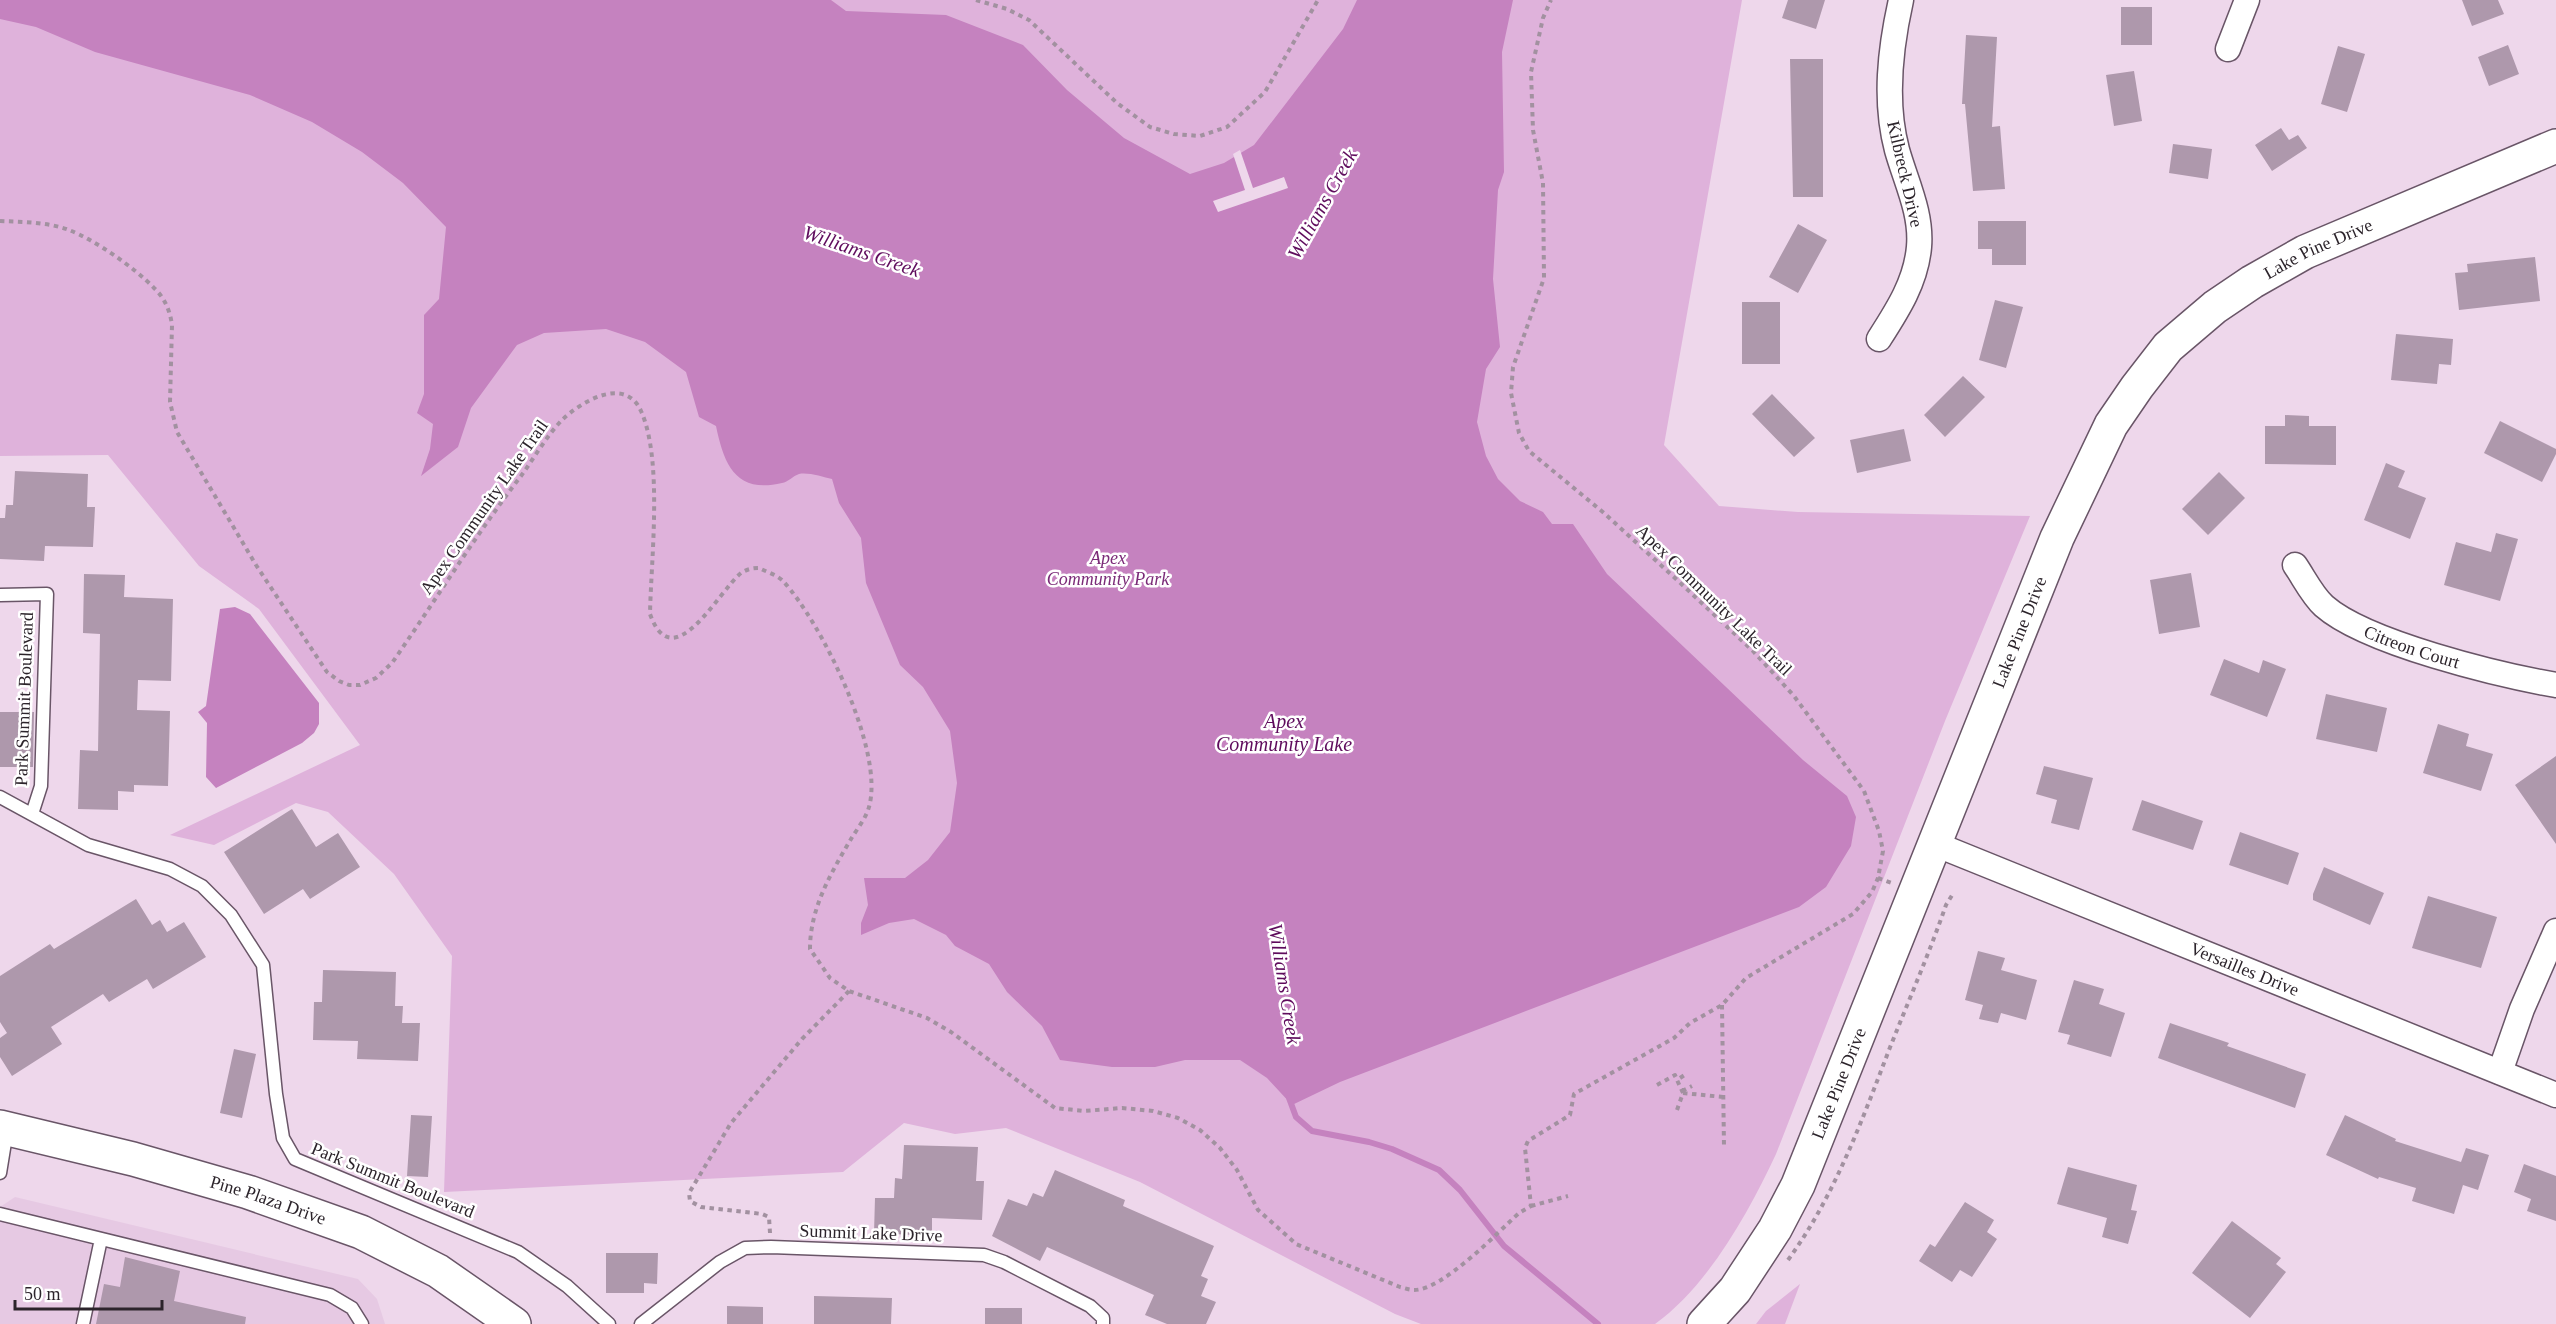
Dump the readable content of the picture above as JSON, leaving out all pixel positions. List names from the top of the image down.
{
  "streets": {
    "main road": ["Lake Pine Drive", "Pine Plaza Drive"],
    "street": ["Kilbreck Drive", "Citreon Court", "Versailles Drive"],
    "lane": ["Park Summit Boulevard", "Summit Lake Drive"],
    "path": ["Apex Community Lake Trail"]
  },
  "crossings": [
    ["Lake Pine Drive", "Versailles Drive"]
  ],
  "water": ["Williams Creek", "Apex Community Lake"],
  "parks": ["Apex Community Park"],
  "scale_bar": "50 m"
}
